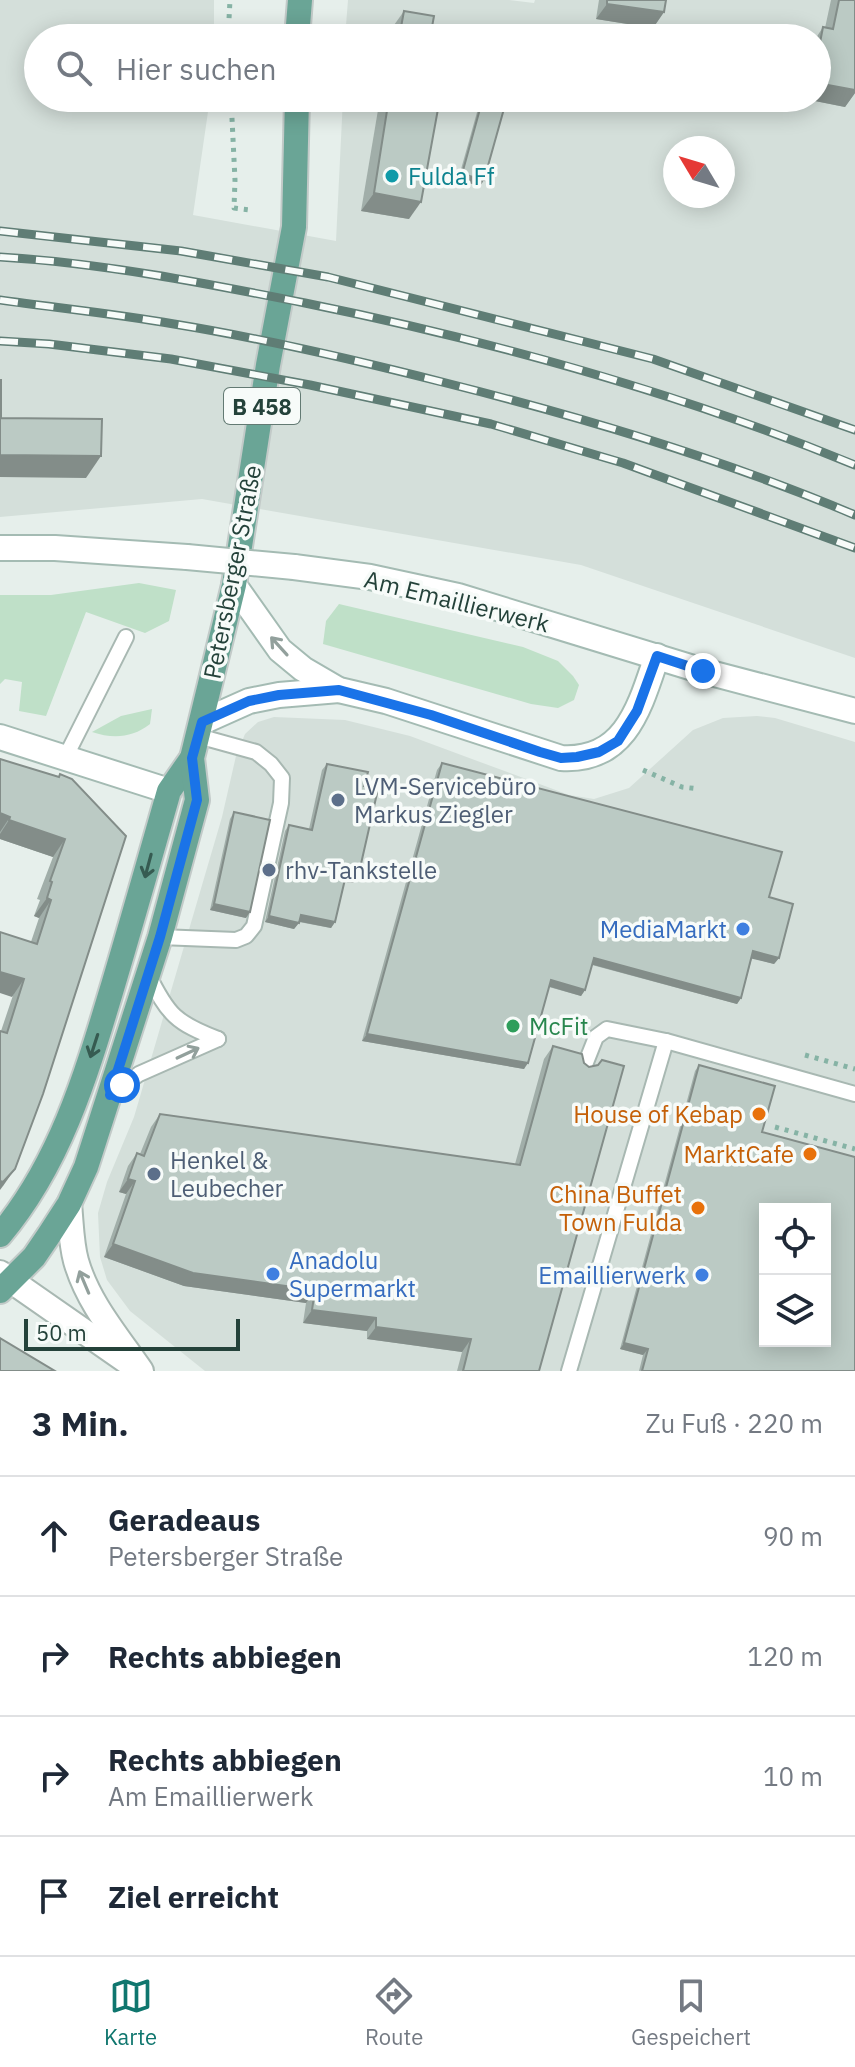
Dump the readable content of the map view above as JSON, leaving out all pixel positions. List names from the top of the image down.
{
  "streets": {
    "main road": ["B 458", "Petersberger Straße", "Am Emaillierwerk"]
  },
  "places": [
    "Fulda Ff",
    "LVM-Servicebüro Markus Ziegler",
    "rhv-Tankstelle",
    "MediaMarkt",
    "McFit",
    "House of Kebap",
    "MarktCafe",
    "Henkel & Leubecher",
    "China Buffet Town Fulda",
    "Anadolu Supermarkt",
    "Emaillierwerk"
  ],
  "scale_bar": "50 m",
  "north": "top left",
  "page": {
    "search": "Hier suchen",
    "scale": "50 m",
    "heading": ["3 Min.", "Zu Fuß · 220 m"],
    "list": [
      ["Geradeaus", "Petersberger Straße", "90 m"],
      ["Rechts abbiegen", "120 m"],
      ["Rechts abbiegen", "Am Emaillierwerk", "10 m"],
      "Ziel erreicht"
    ],
    "nav": ["Karte", "Route", "Gespeichert"]
  }
}
